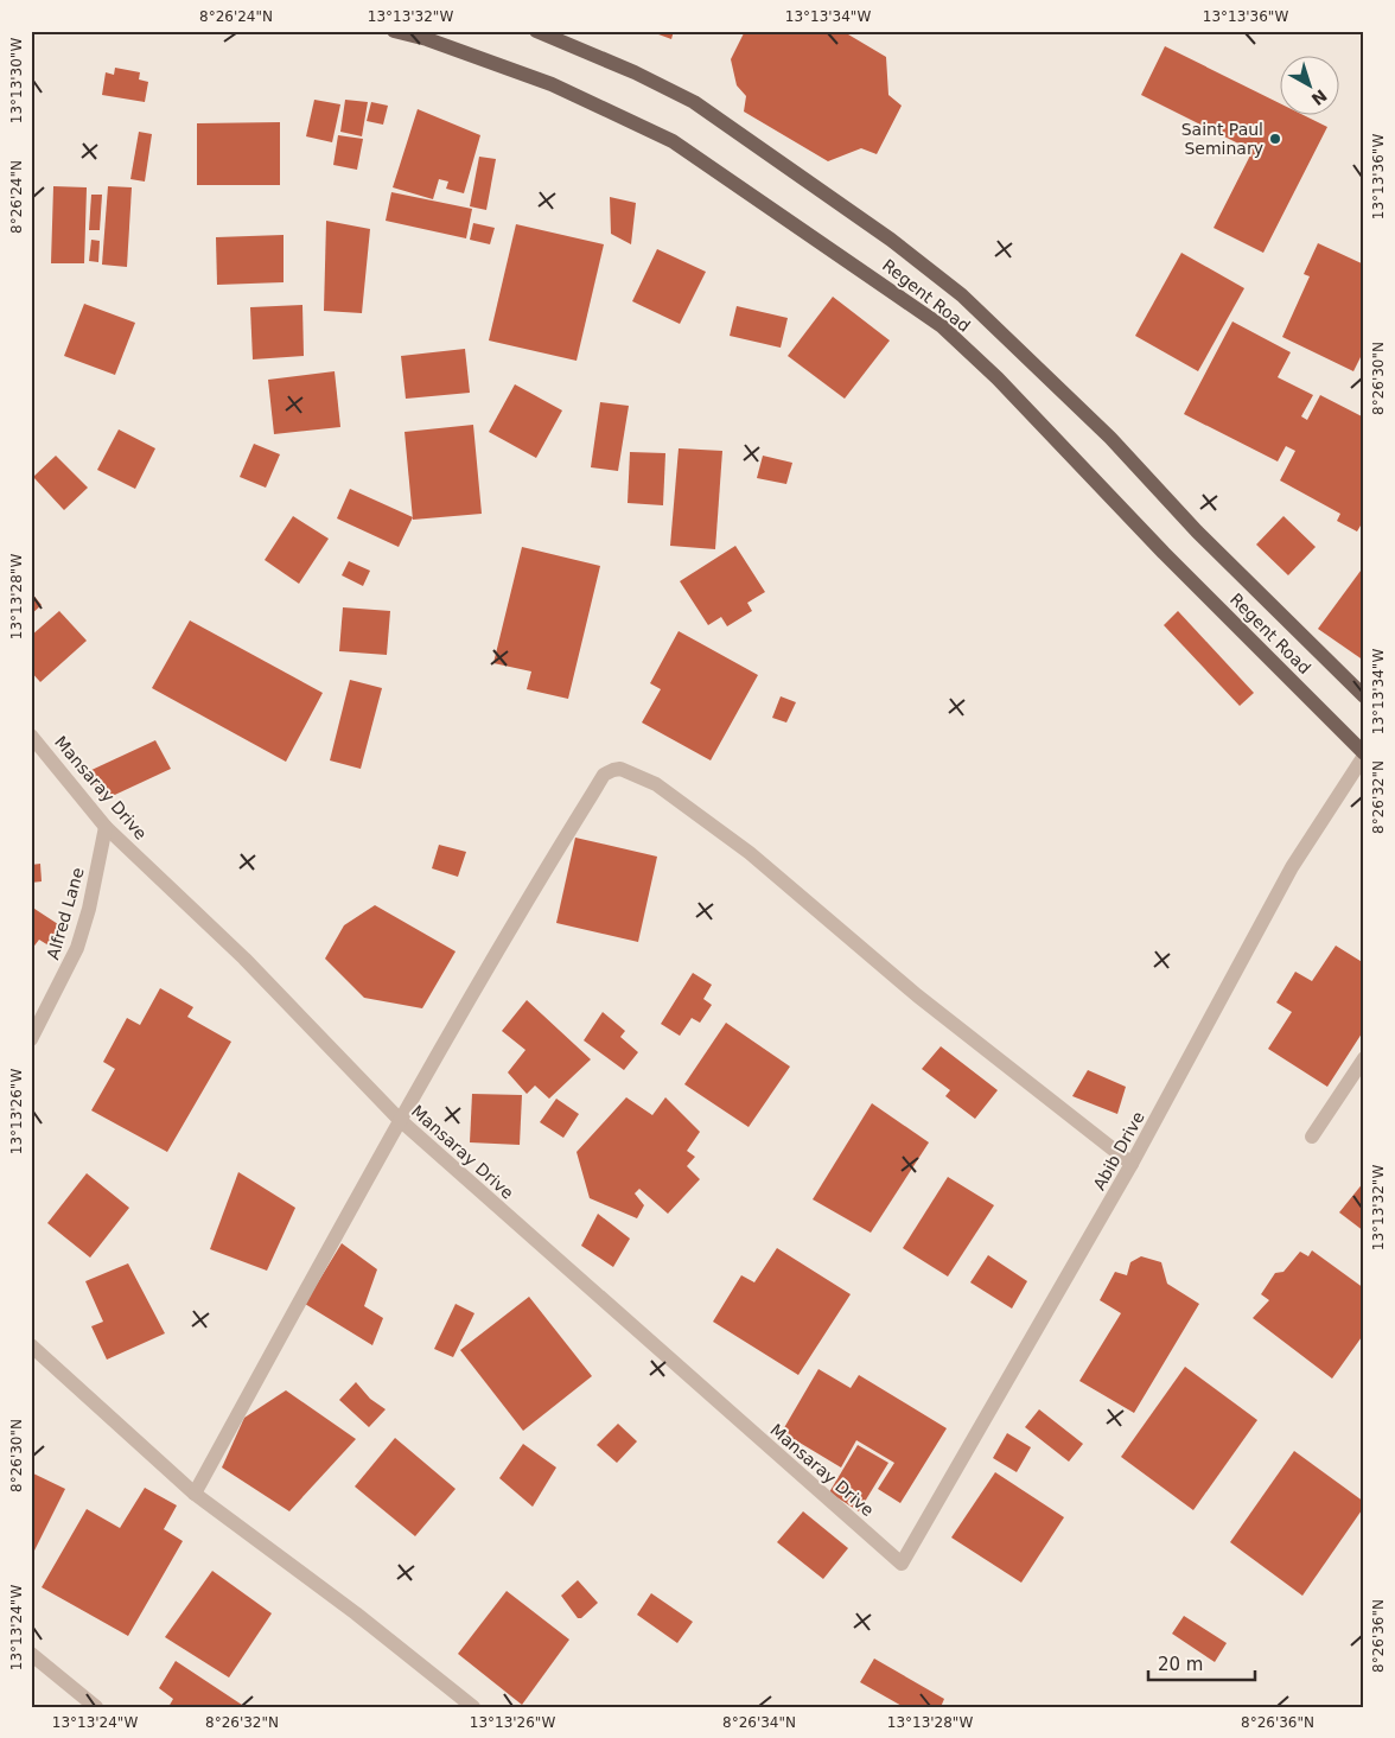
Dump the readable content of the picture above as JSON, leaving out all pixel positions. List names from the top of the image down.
{
  "streets": {
    "main road": ["Regent Road"],
    "street": ["Mansaray Drive", "Alfred Lane", "Abib Drive"]
  },
  "crossings": [
    ["Regent Road", "Abib Drive"],
    ["Mansaray Drive", "Alfred Lane"],
    ["Mansaray Drive", "Abib Drive"]
  ],
  "places": ["Saint Paul Seminary"],
  "scale_bar": "20 m",
  "north": "bottom right",
  "coordinates": [
    "8°26'24\"N",
    "13°13'32\"W",
    "13°13'34\"W",
    "13°13'36\"W",
    "13°13'30\"W",
    "8°26'30\"N",
    "13°13'28\"W",
    "8°26'32\"N",
    "13°13'26\"W",
    "13°13'24\"W",
    "8°26'36\"N",
    "8°26'34\"N"
  ]
}
